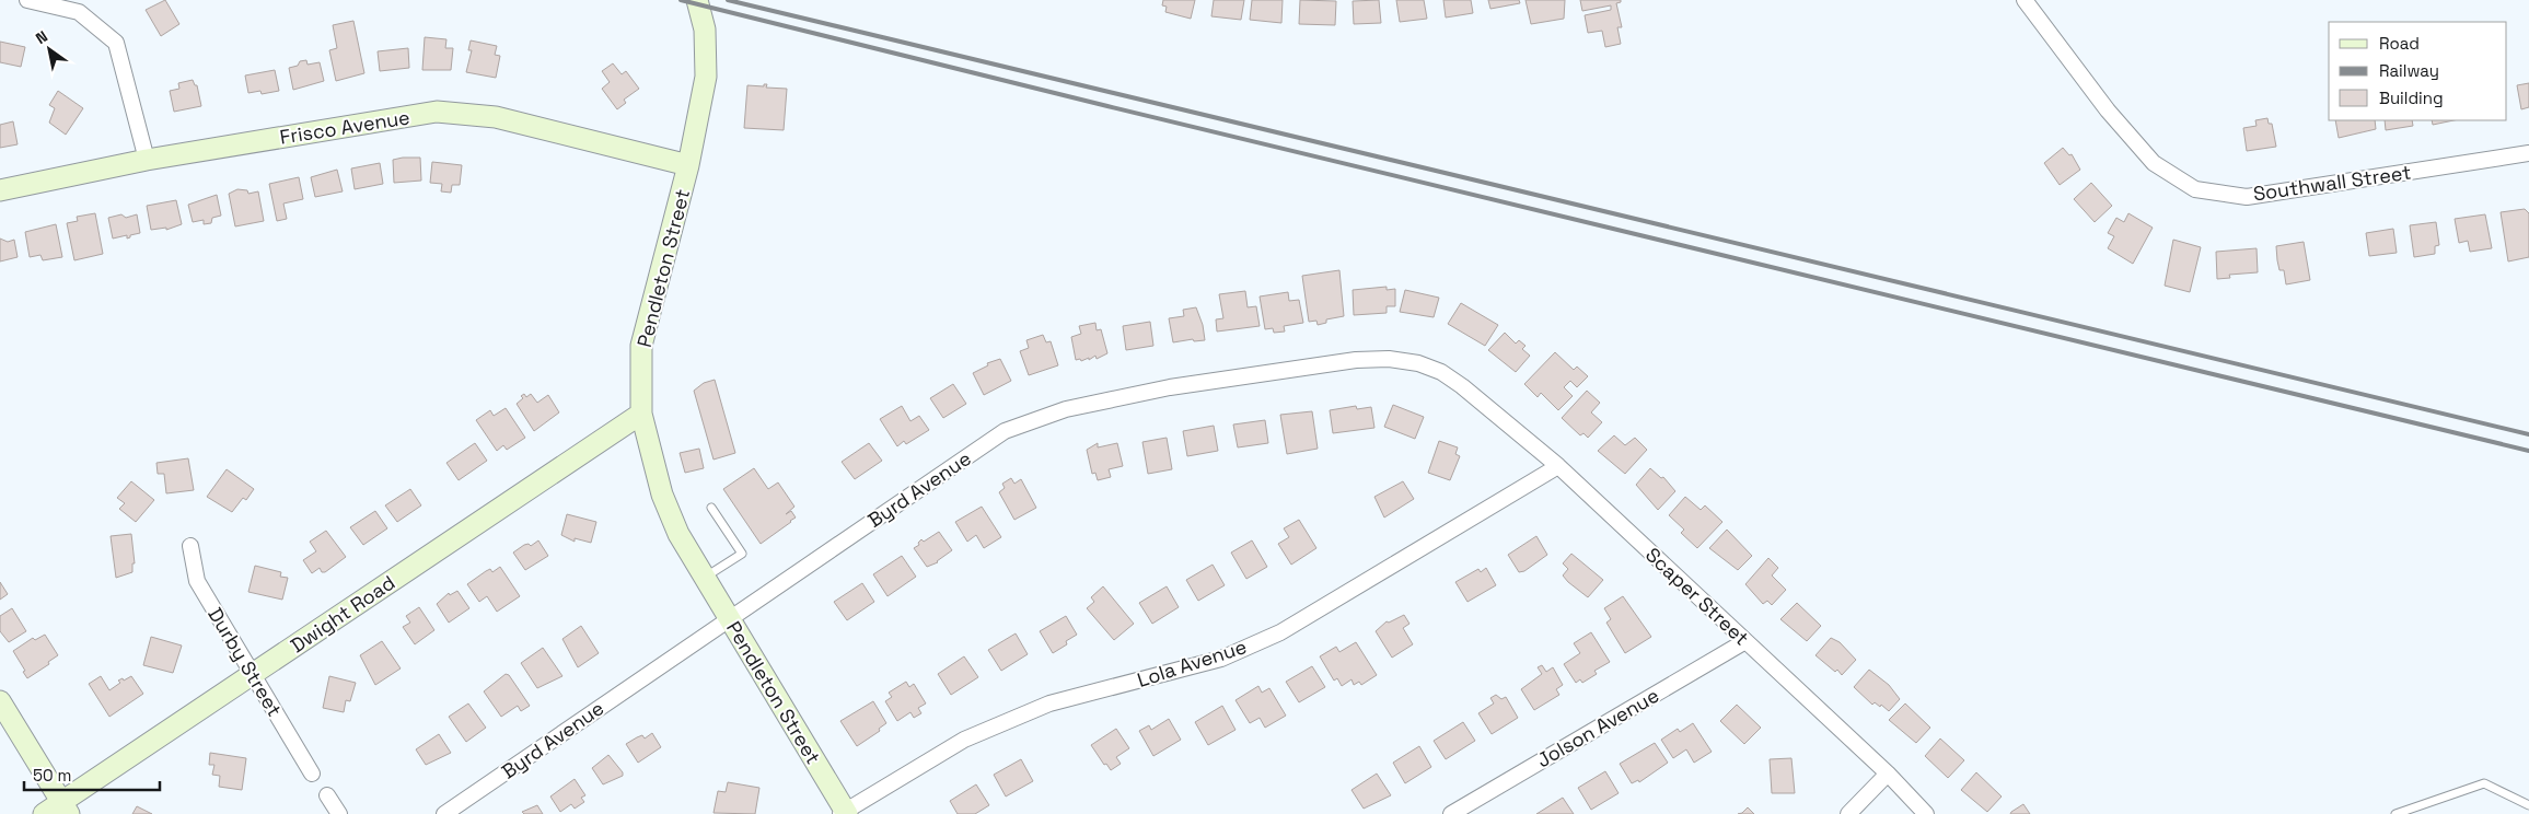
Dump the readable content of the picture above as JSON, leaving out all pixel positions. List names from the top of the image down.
{
  "streets": {
    "street": [
      "Frisco Avenue",
      "Southwall Street",
      "Pendleton Street",
      "Byrd Avenue",
      "Scaper Street",
      "Dwight Road",
      "Durby Street",
      "Lola Avenue",
      "Jolson Avenue"
    ]
  },
  "crossings": [
    ["Frisco Avenue", "Pendleton Street"],
    ["Pendleton Street", "Byrd Avenue"],
    ["Pendleton Street", "Dwight Road"],
    ["Pendleton Street", "Lola Avenue"],
    ["Byrd Avenue", "Scaper Street"],
    ["Scaper Street", "Lola Avenue"],
    ["Scaper Street", "Jolson Avenue"],
    ["Dwight Road", "Durby Street"]
  ],
  "legend": ["Road", "Railway", "Building"],
  "scale_bar": "50 m",
  "north": "top left"
}
